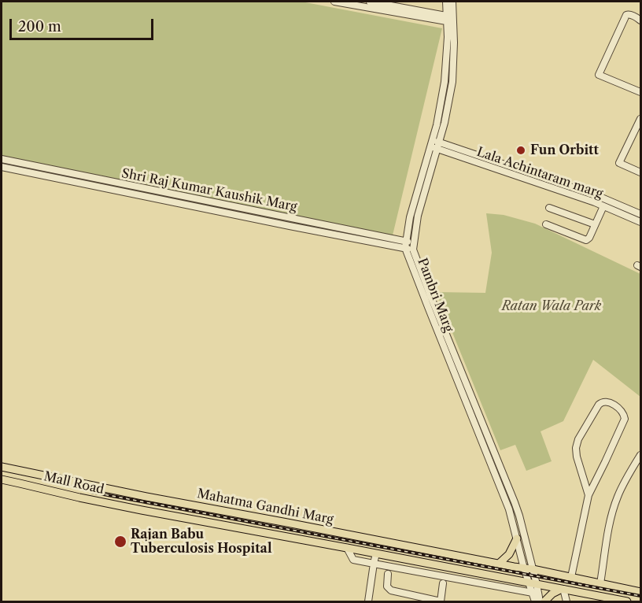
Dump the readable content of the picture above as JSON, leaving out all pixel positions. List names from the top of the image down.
{
  "streets": {
    "main road": ["Mall Road", "Mahatma Gandhi Marg"],
    "street": ["Lala Achintaram marg", "Shri Raj Kumar Kaushik Marg", "Pambri Marg"]
  },
  "crossings": [
    ["Lala Achintaram marg", "Pambri Marg"],
    ["Shri Raj Kumar Kaushik Marg", "Pambri Marg"],
    ["Pambri Marg", "Mahatma Gandhi Marg"],
    ["Mall Road", "Mahatma Gandhi Marg"]
  ],
  "parks": ["Ratan Wala Park"],
  "places": ["Fun Orbitt", "Rajan Babu Tuberculosis Hospital"],
  "scale_bar": "200 m"
}
